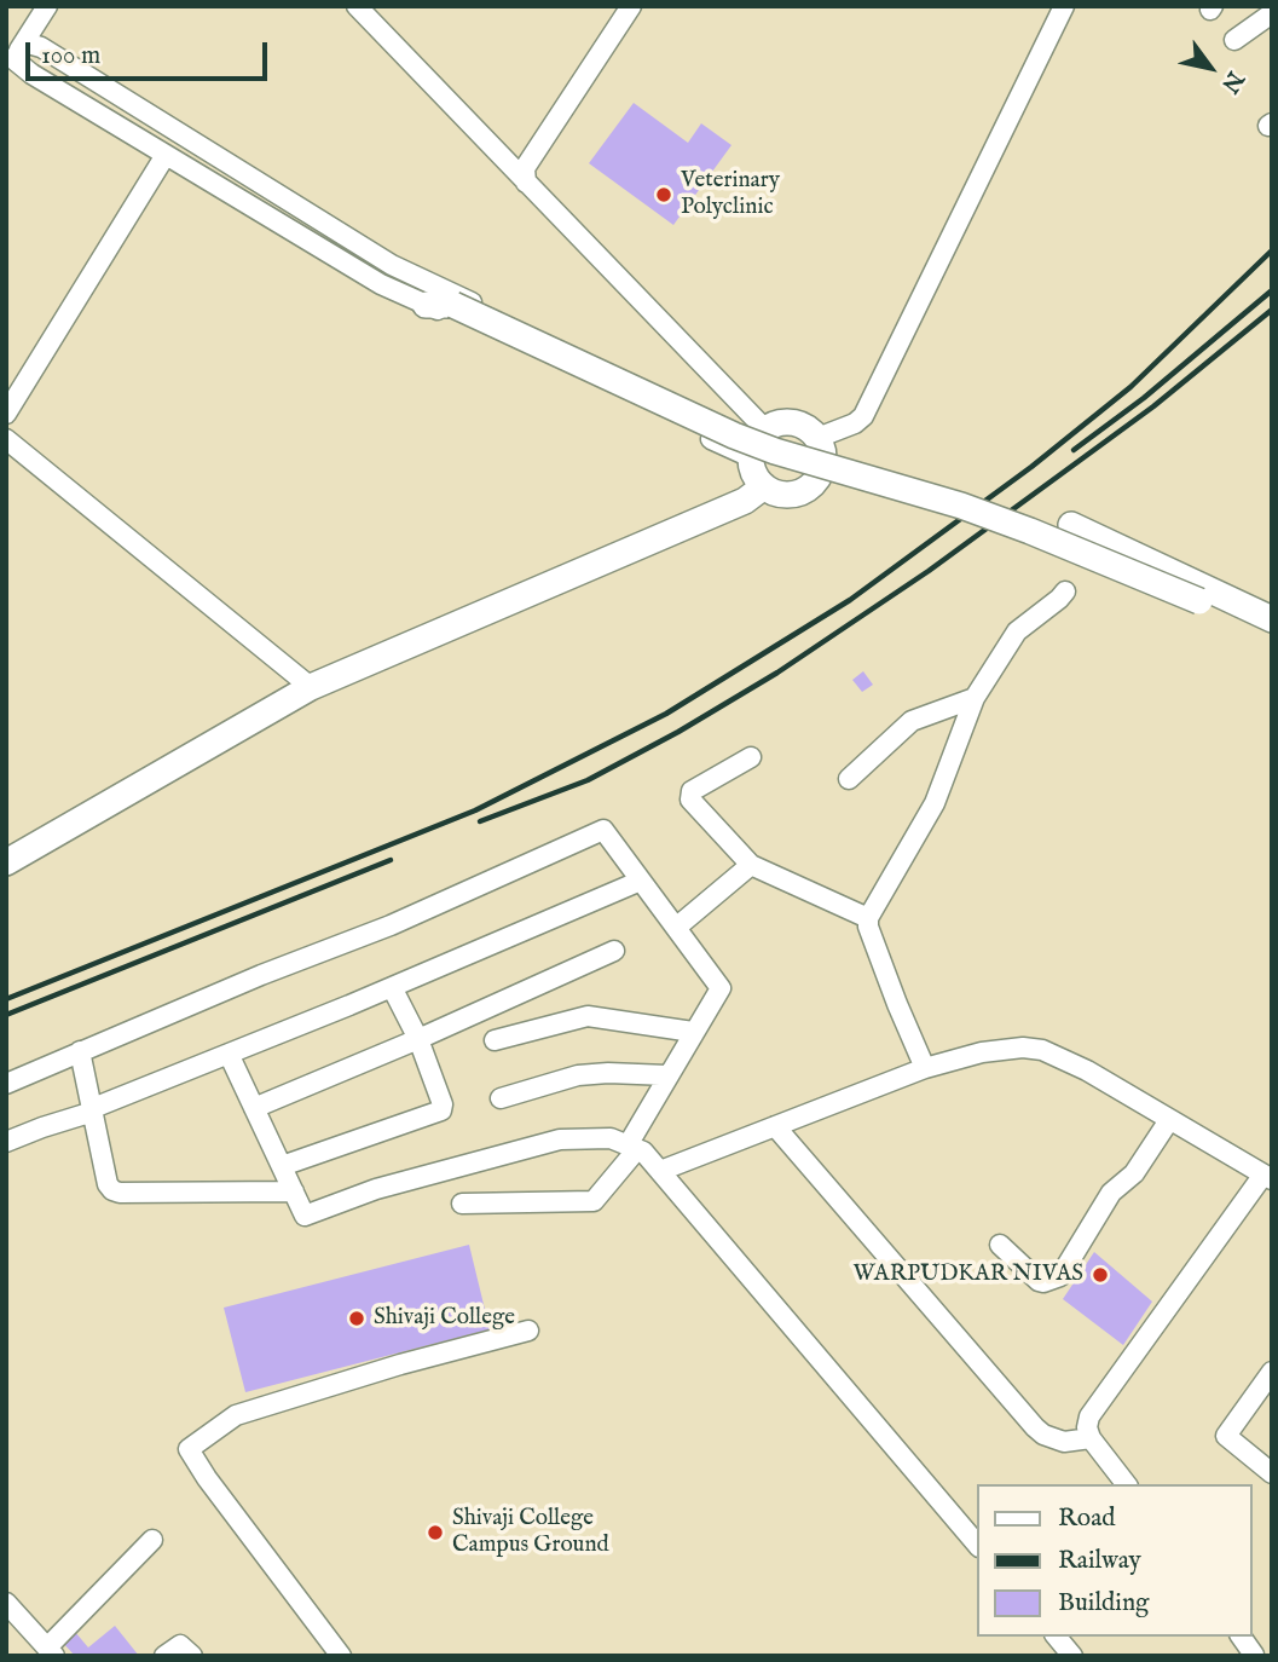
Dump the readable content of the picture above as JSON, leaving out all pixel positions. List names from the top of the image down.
{
  "places": [
    "Veterinary Polyclinic",
    "WARPUDKAR NIVAS",
    "Shivaji College",
    "Shivaji College Campus Ground"
  ],
  "legend": ["Road", "Railway", "Building"],
  "scale_bar": "100 m",
  "north": "bottom right"
}
